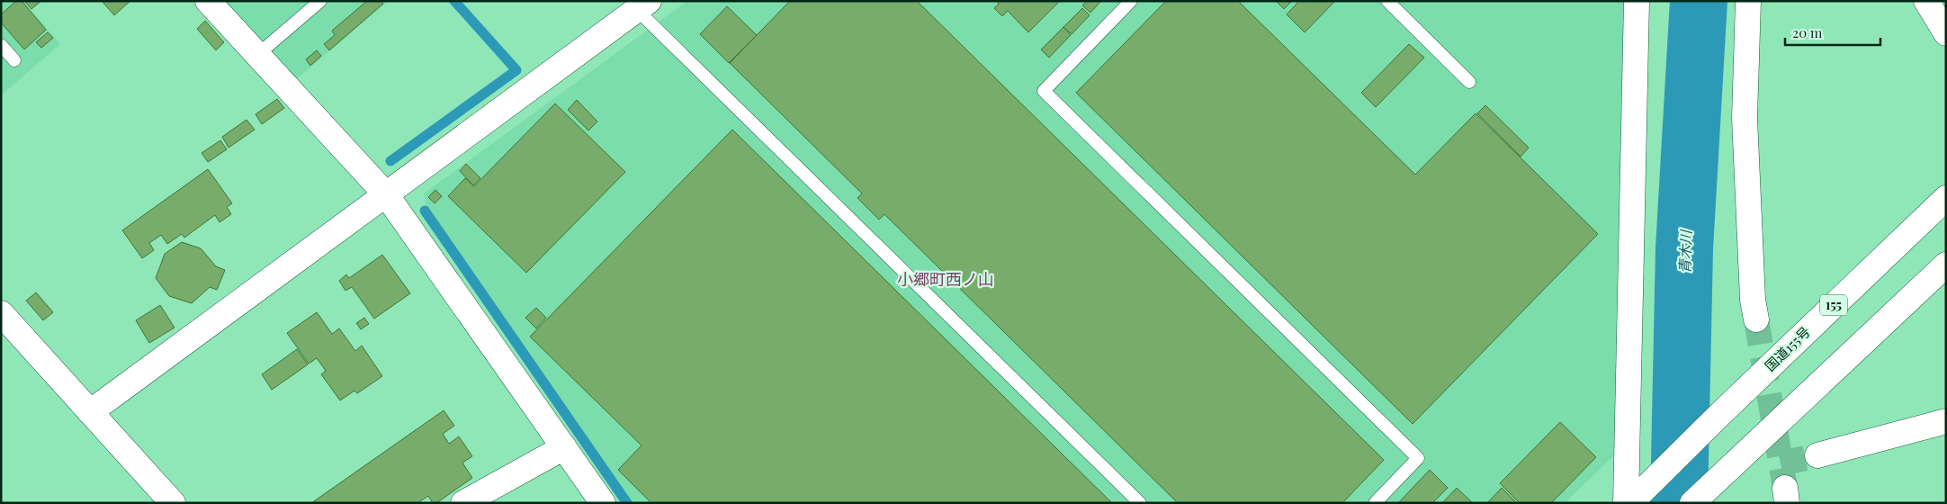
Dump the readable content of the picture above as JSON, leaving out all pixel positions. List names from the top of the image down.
{
  "streets": {
    "main road": ["155", "国道155号"]
  },
  "districts": ["小郷町西ノ山"],
  "water": ["青木川"],
  "scale_bar": "20 m"
}
